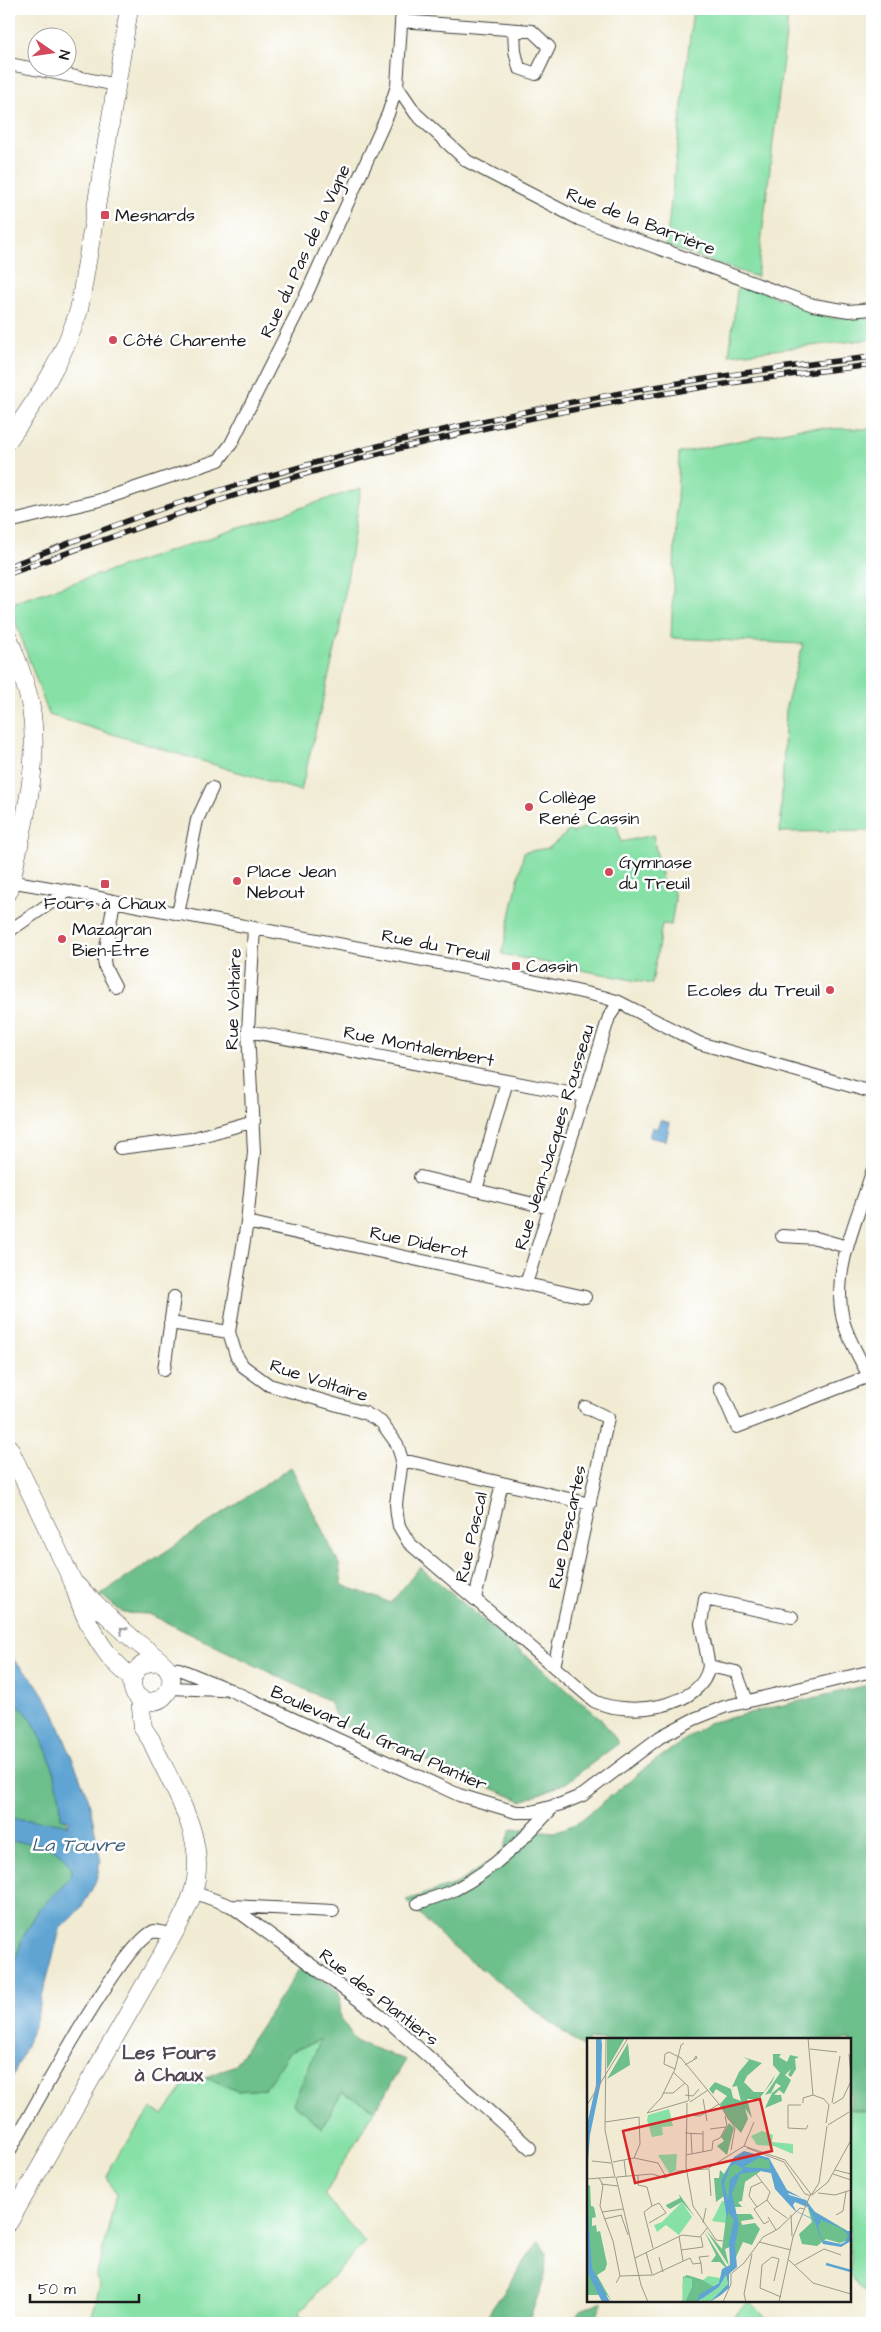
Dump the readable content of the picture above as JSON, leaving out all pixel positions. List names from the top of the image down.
{
  "streets": {
    "street": [
      "Rue de la Barrière",
      "Rue du Pas de la Vigne",
      "Rue du Treuil",
      "Rue Voltaire",
      "Rue Montalembert",
      "Rue Jean-Jacques Rousseau",
      "Rue Diderot",
      "Rue Descartes",
      "Rue Pascal",
      "Boulevard du Grand Plantier",
      "Rue des Plantiers"
    ]
  },
  "crossings": [
    ["Rue de la Barrière", "Rue du Pas de la Vigne"],
    ["Rue du Treuil", "Rue Voltaire"],
    ["Rue du Treuil", "Rue Jean-Jacques Rousseau"],
    ["Rue Voltaire", "Rue Montalembert"],
    ["Rue Voltaire", "Rue Diderot"],
    ["Rue Voltaire", "Rue Descartes"],
    ["Rue Voltaire", "Rue Pascal"],
    ["Rue Montalembert", "Rue Jean-Jacques Rousseau"],
    ["Rue Jean-Jacques Rousseau", "Rue Diderot"],
    ["Rue Descartes", "Rue Pascal"]
  ],
  "districts": ["Les Fours à Chaux"],
  "water": ["La Touvre"],
  "places": {
    "transit": ["Mesnards", "Fours à Chaux", "Cassin"],
    "other": [
      "Côté Charente",
      "Collège René Cassin",
      "Gymnase du Treuil",
      "Place Jean Nebout",
      "Mazagran Bien-Etre",
      "Ecoles du Treuil"
    ]
  },
  "scale_bar": "50 m",
  "north": "right"
}
